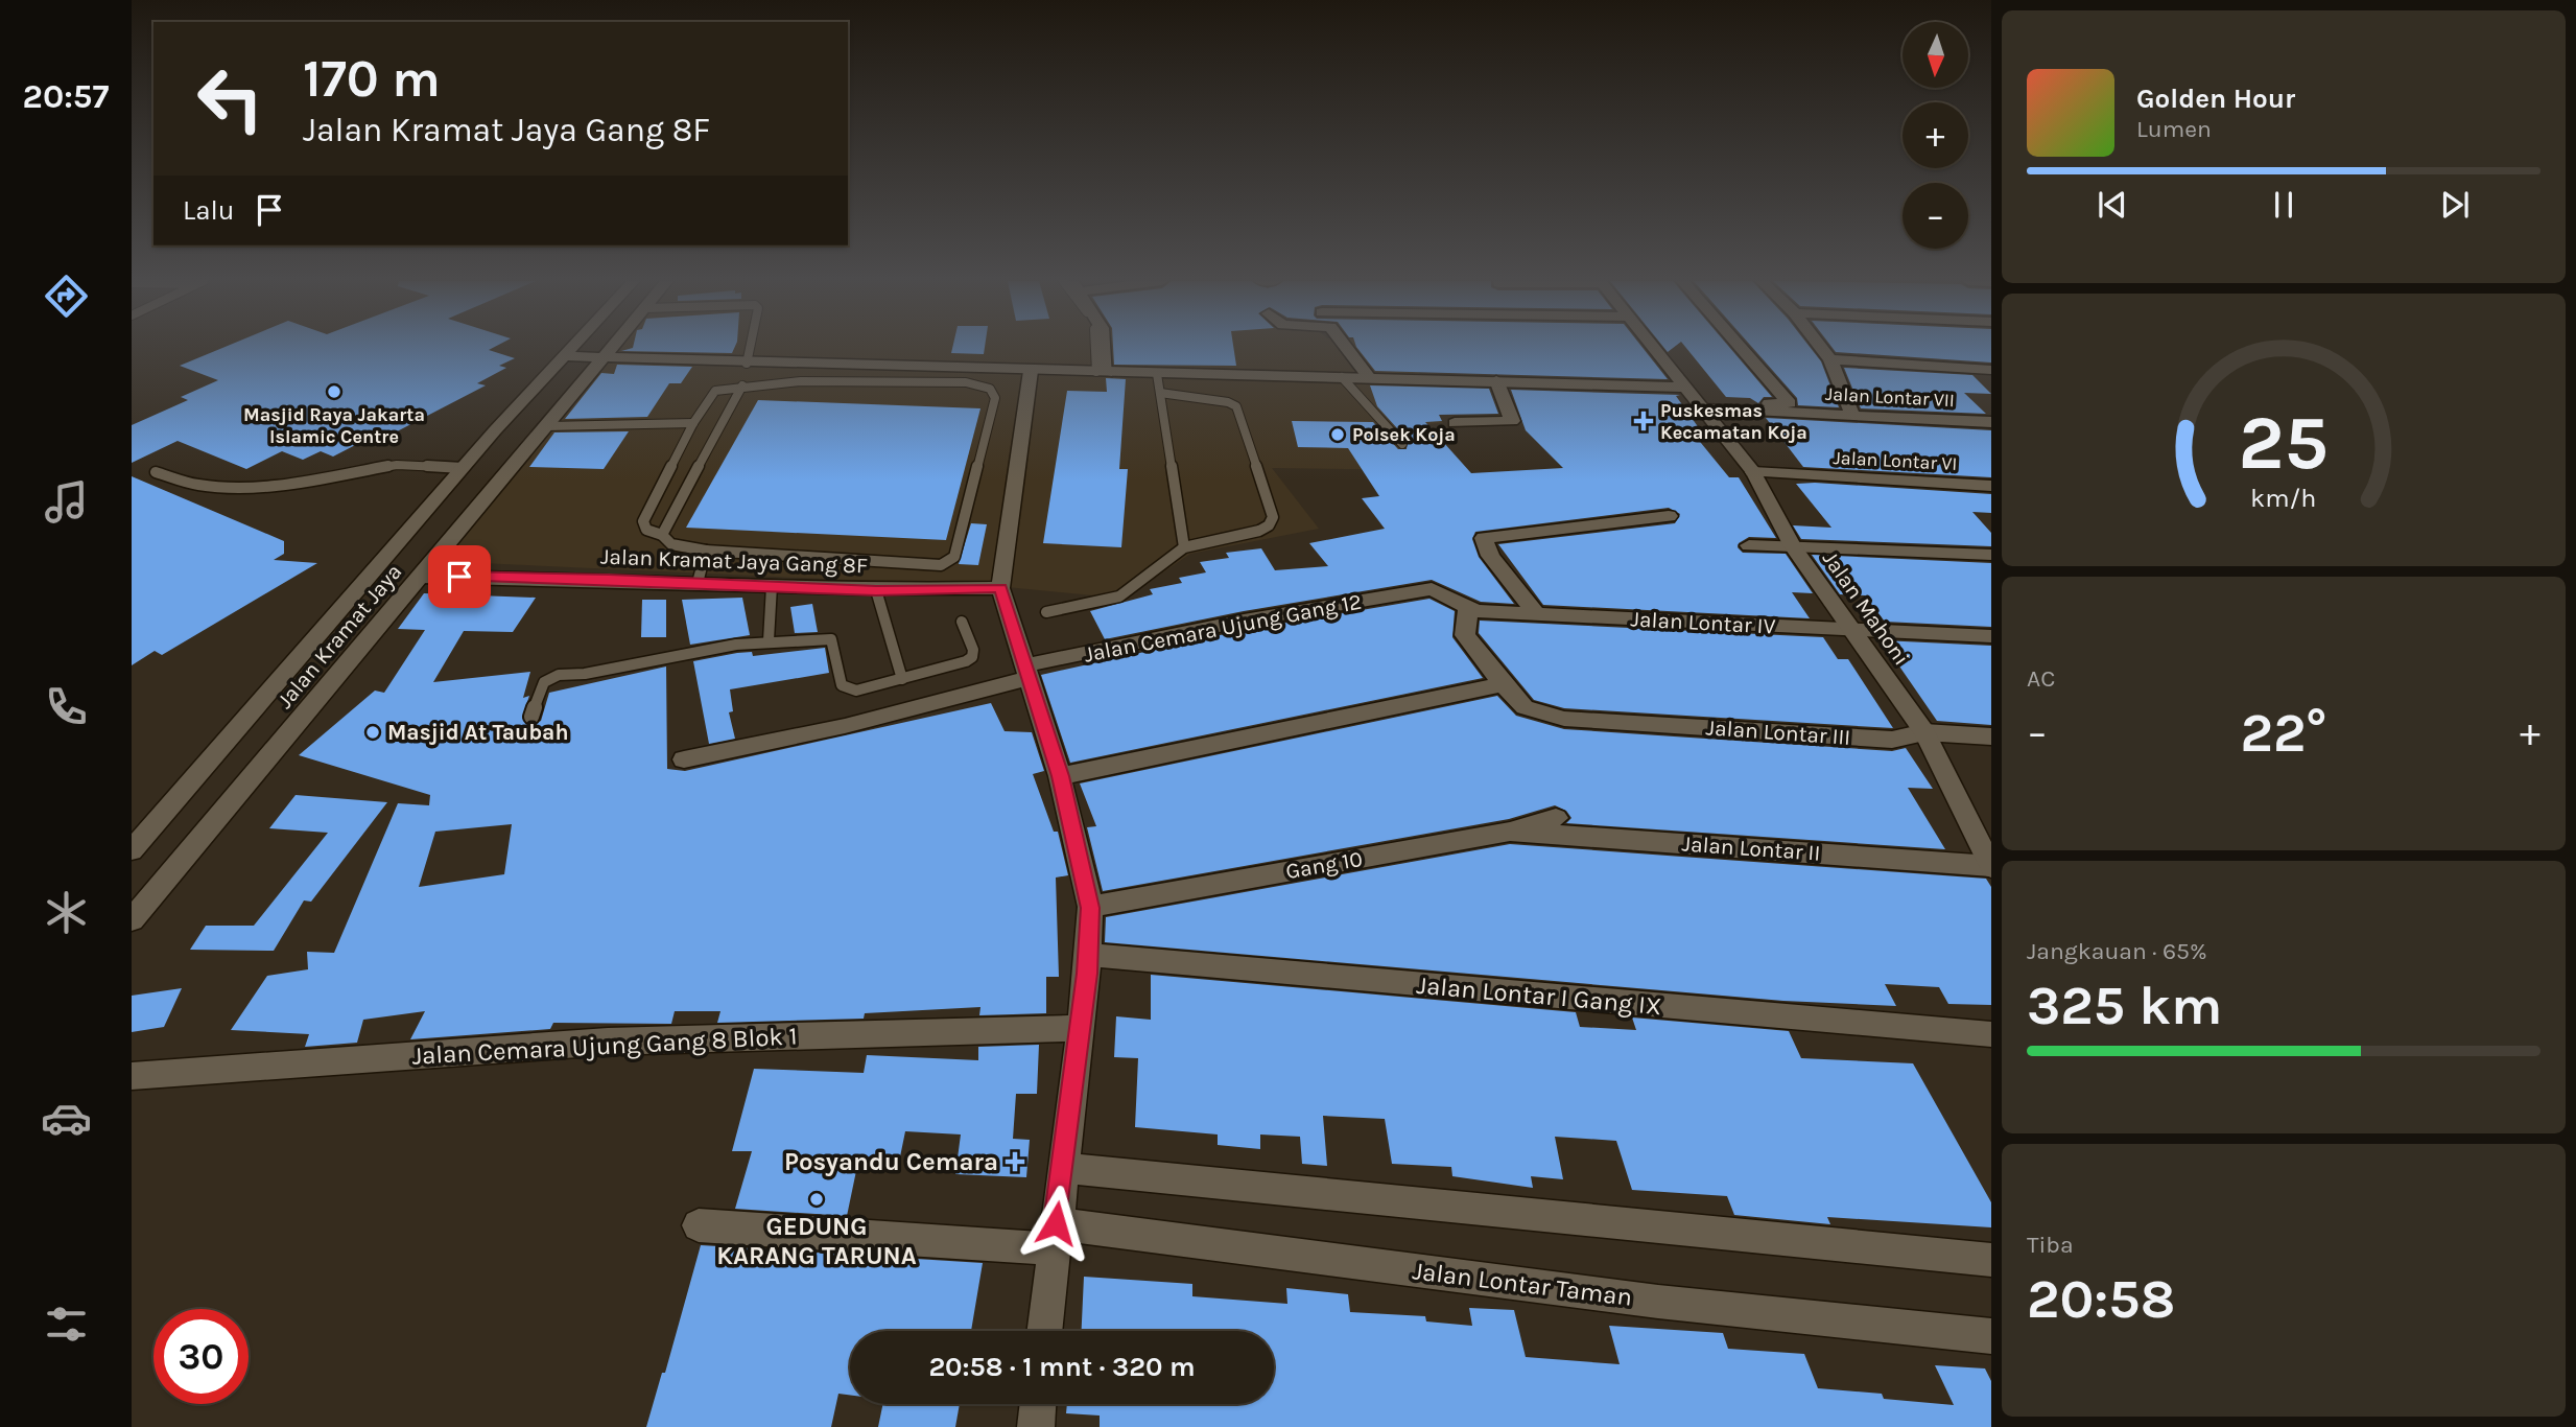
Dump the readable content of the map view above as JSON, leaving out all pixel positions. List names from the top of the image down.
{
  "streets": {
    "street": [
      "Jalan Lontar VII",
      "Jalan Lontar VI",
      "Jalan Kramat Jaya Gang 8F",
      "Jalan Mahoni",
      "Jalan Lontar IV",
      "Jalan Cemara Ujung Gang 12",
      "Jalan Kramat Jaya",
      "Jalan Lontar III",
      "Jalan Lontar II",
      "Gang 10",
      "Jalan Lontar I Gang IX",
      "Jalan Cemara Ujung Gang 8 Blok 1",
      "Jalan Lontar Taman"
    ]
  },
  "crossings": [
    ["Jalan Lontar VII", "Jalan Mahoni"],
    ["Jalan Lontar VI", "Jalan Mahoni"],
    ["Jalan Kramat Jaya Gang 8F", "Jalan Kramat Jaya"],
    ["Jalan Mahoni", "Jalan Lontar IV"],
    ["Jalan Mahoni", "Jalan Lontar III"],
    ["Jalan Mahoni", "Jalan Lontar II"],
    ["Jalan Lontar IV", "Jalan Cemara Ujung Gang 12"],
    ["Jalan Lontar II", "Gang 10"]
  ],
  "places": {
    "other": [
      "Masjid Raya Jakarta Islamic Centre",
      "Polsek Koja",
      "Masjid At Taubah",
      "GEDUNG KARANG TARUNA"
    ],
    "health": ["Puskesmas Kecamatan Koja", "Posyandu Cemara"]
  },
  "north": "bottom",
  "page": {
    "tabs": "20:57",
    "map_buttons": ["+", "−"],
    "turn": ["170 m", "Jalan Kramat Jaya Gang 8F"],
    "song": ["Golden Hour", "Lumen"],
    "then": "Lalu",
    "tile": [
      "AC",
      ["Jangkauan · 65%", "325 km"],
      ["Tiba", "20:58"]
    ],
    "heat": ["−", "22°", "+"],
    "limit": "30",
    "trip": "20:58 · 1 mnt · 320 m",
    "gauge": ["25", "km/h"]
  }
}
